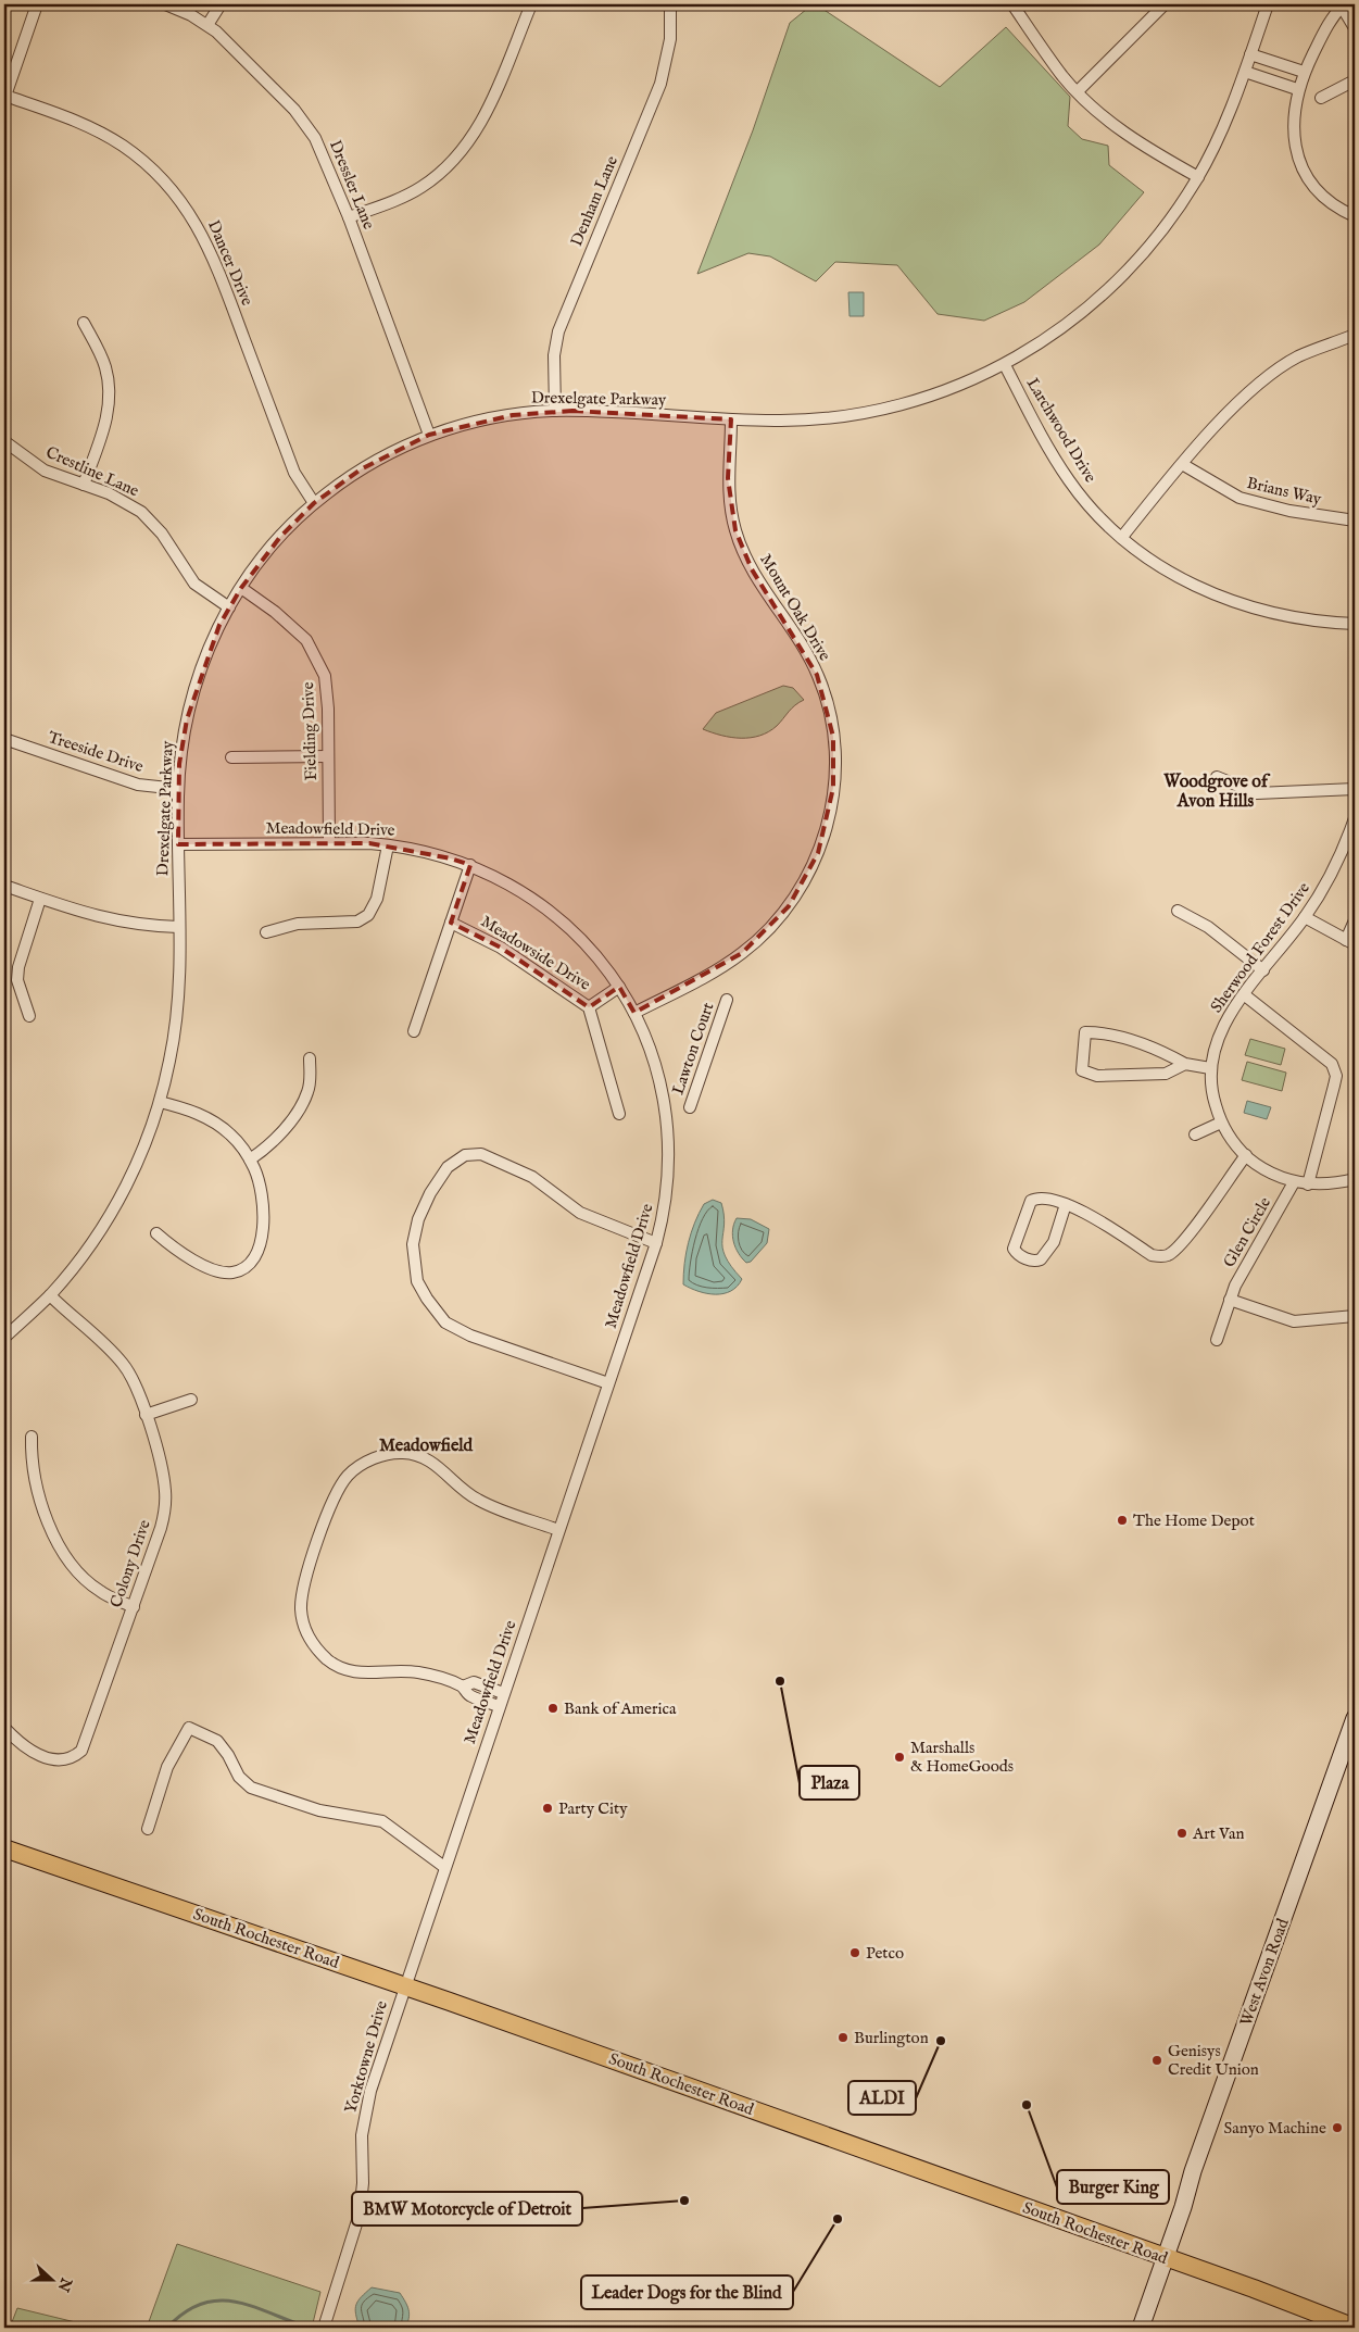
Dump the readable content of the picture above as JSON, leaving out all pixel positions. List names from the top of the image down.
{
  "streets": {
    "main road": ["South Rochester Road", "West Avon Road"],
    "street": [
      "Dressler Lane",
      "Denham Lane",
      "Dancer Drive",
      "Drexelgate Parkway",
      "Larchwood Drive",
      "Crestline Lane",
      "Brians Way",
      "Mount Oak Drive",
      "Fielding Drive",
      "Treeside Drive",
      "Meadowfield Drive",
      "Sherwood Forest Drive",
      "Meadowside Drive",
      "Lawton Court",
      "Glen Circle",
      "Colony Drive",
      "Yorktowne Drive"
    ]
  },
  "crossings": [
    ["Dressler Lane", "Drexelgate Parkway"],
    ["Denham Lane", "Drexelgate Parkway"],
    ["Dancer Drive", "Drexelgate Parkway"],
    ["Drexelgate Parkway", "Larchwood Drive"],
    ["Drexelgate Parkway", "Crestline Lane"],
    ["Drexelgate Parkway", "Mount Oak Drive"],
    ["Drexelgate Parkway", "Fielding Drive"],
    ["Drexelgate Parkway", "Treeside Drive"],
    ["Drexelgate Parkway", "Meadowfield Drive"],
    ["Drexelgate Parkway", "Colony Drive"],
    ["Mount Oak Drive", "Meadowfield Drive"],
    ["Fielding Drive", "Meadowfield Drive"],
    ["Meadowfield Drive", "South Rochester Road"],
    ["Meadowfield Drive", "Yorktowne Drive"],
    ["South Rochester Road", "West Avon Road"],
    ["South Rochester Road", "Yorktowne Drive"]
  ],
  "districts": ["Woodgrove of Avon Hills", "Meadowfield"],
  "places": [
    "The Home Depot",
    "Plaza",
    "Bank of America",
    "Marshalls & HomeGoods",
    "Party City",
    "Art Van",
    "Petco",
    "Burlington",
    "ALDI",
    "Genisys Credit Union",
    "Burger King",
    "Sanyo Machine",
    "BMW Motorcycle of Detroit",
    "Leader Dogs for the Blind"
  ],
  "north": "right"
}
